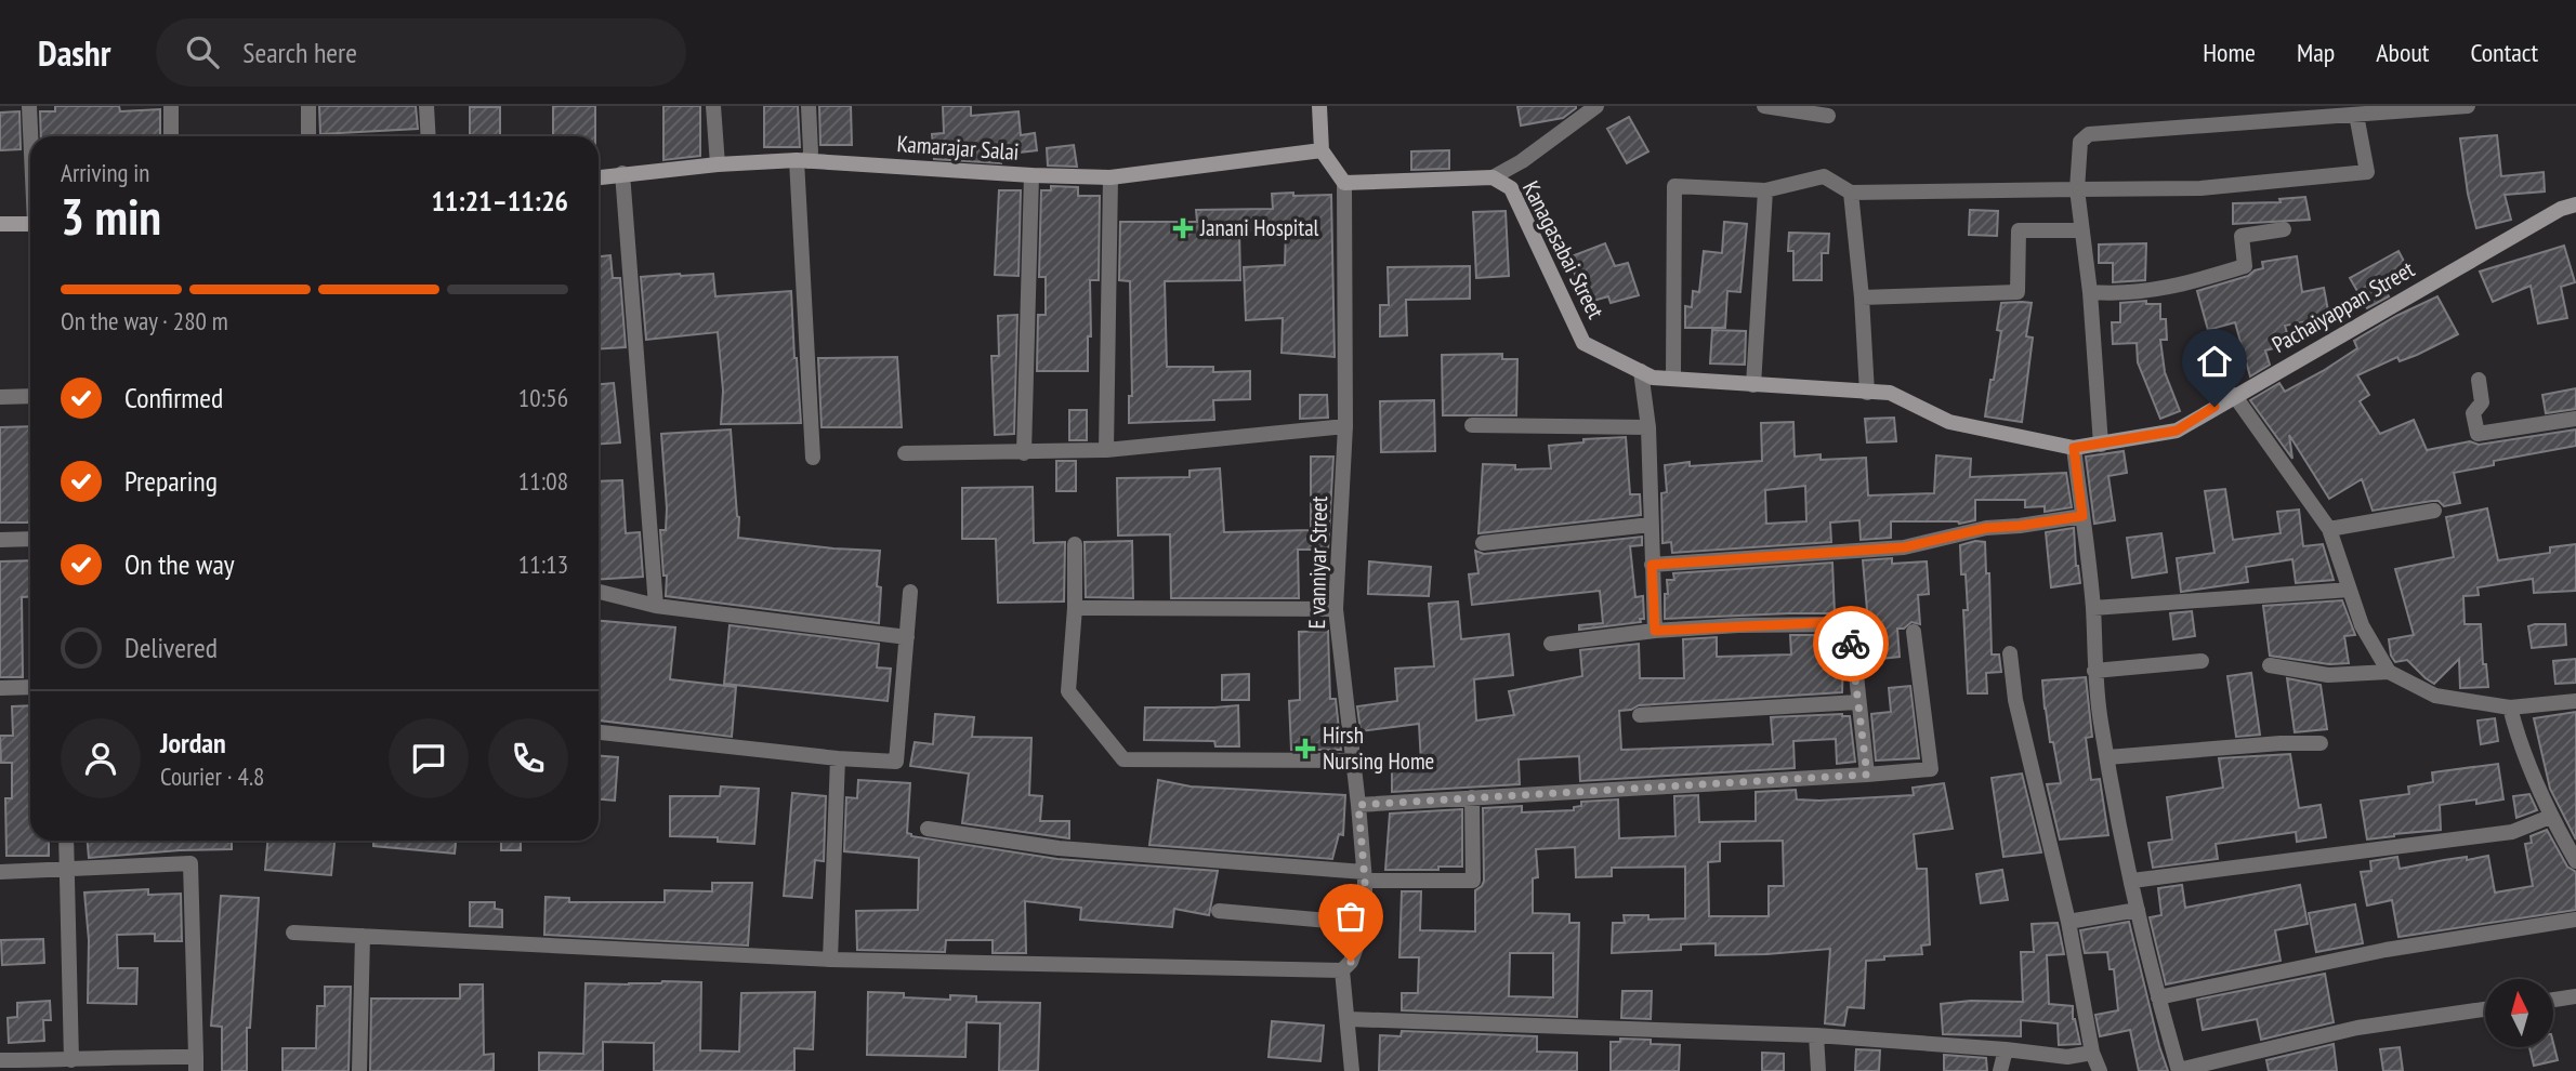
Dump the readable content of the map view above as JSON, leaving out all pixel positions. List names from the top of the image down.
{
  "streets": {
    "main road": ["Kamarajar Salai", "Kanagasabai Street", "Pachaiyappan Street"],
    "street": ["E vanniyar Street"]
  },
  "crossings": [
    ["Kanagasabai Street", "Pachaiyappan Street"],
    ["Kanagasabai Street", "E vanniyar Street"]
  ],
  "places": {
    "health": ["Janani Hospital", "Hirsh Nursing Home"]
  },
  "north": "top",
  "page": {
    "header": "Dashr",
    "search": "Search here",
    "nav": [
      "Home",
      "Map",
      "About",
      "Contact"
    ],
    "heading": ["3 min", "Arriving in", "11:21–11:26"],
    "panel": ["Jordan", "Courier · 4.8"],
    "bar": "On the way · 280 m",
    "list": [
      ["Confirmed", "10:56"],
      ["Preparing", "11:08"],
      ["On the way", "11:13"],
      "Delivered"
    ]
  }
}
